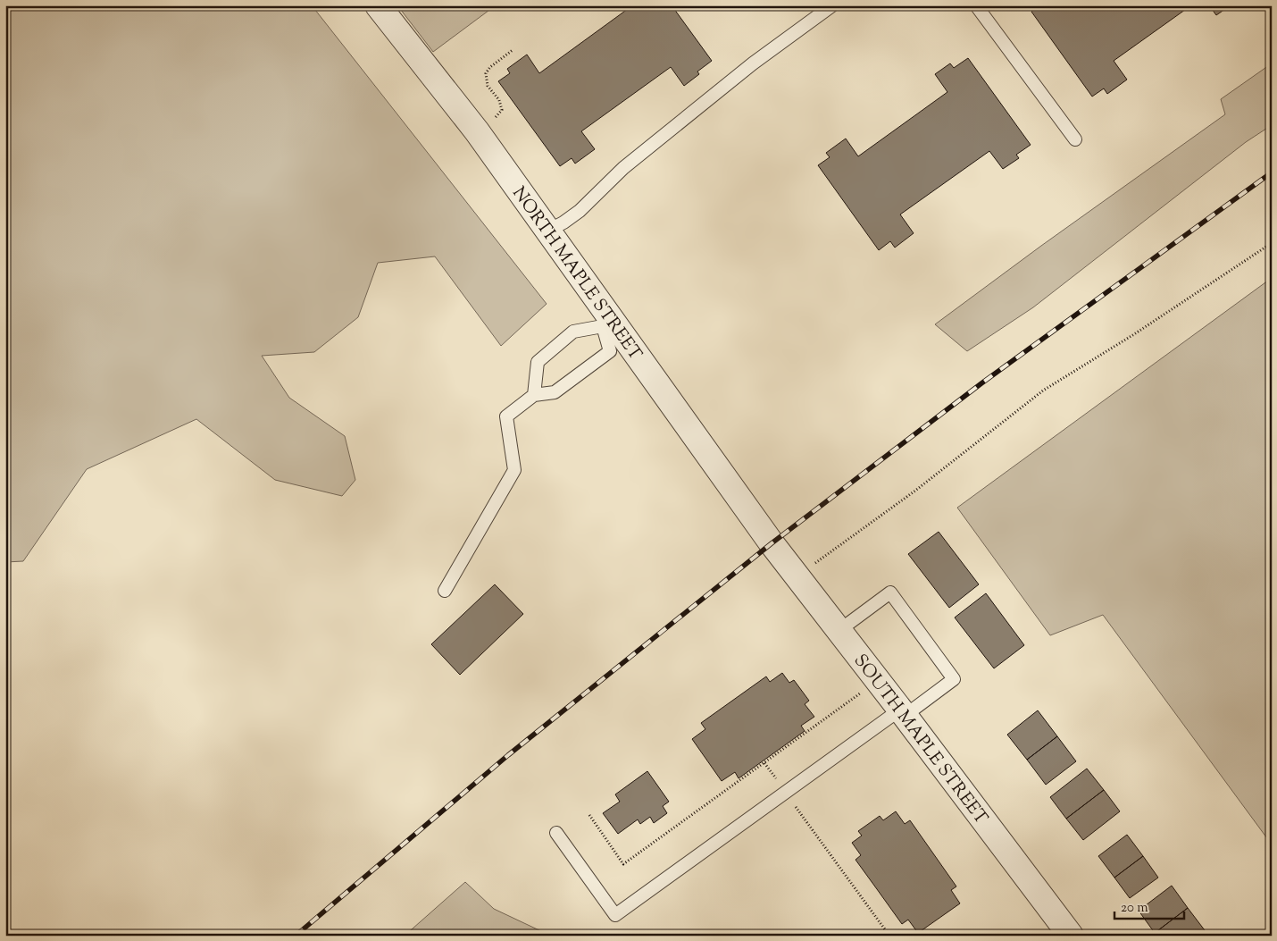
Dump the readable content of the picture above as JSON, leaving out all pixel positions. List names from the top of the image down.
{
  "streets": {
    "street": ["NORTH MAPLE STREET", "SOUTH MAPLE STREET"]
  },
  "crossings": [
    ["NORTH MAPLE STREET", "SOUTH MAPLE STREET"]
  ],
  "scale_bar": "20 m"
}
